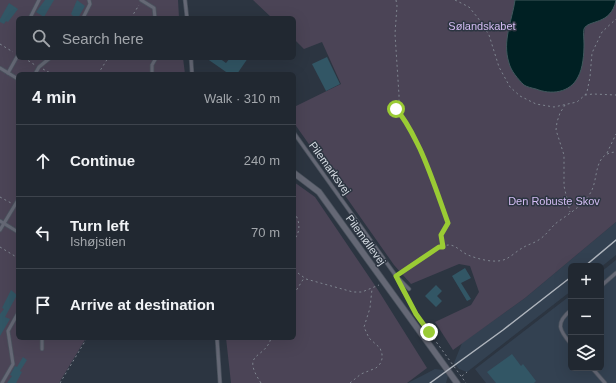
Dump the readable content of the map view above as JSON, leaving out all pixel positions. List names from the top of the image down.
{
  "streets": {
    "street": ["Pilemøllevej"],
    "lane": ["Pilemarksvej"]
  },
  "parks": ["Sølandskabet", "Den Robuste Skov"],
  "page": {
    "search": "Search here",
    "heading": ["4 min", "Walk · 310 m"],
    "list": [
      ["Continue", "240 m"],
      ["Turn left", "Ishøjstien", "70 m"],
      "Arrive at destination"
    ],
    "map_buttons": ["+", "−"]
  }
}
